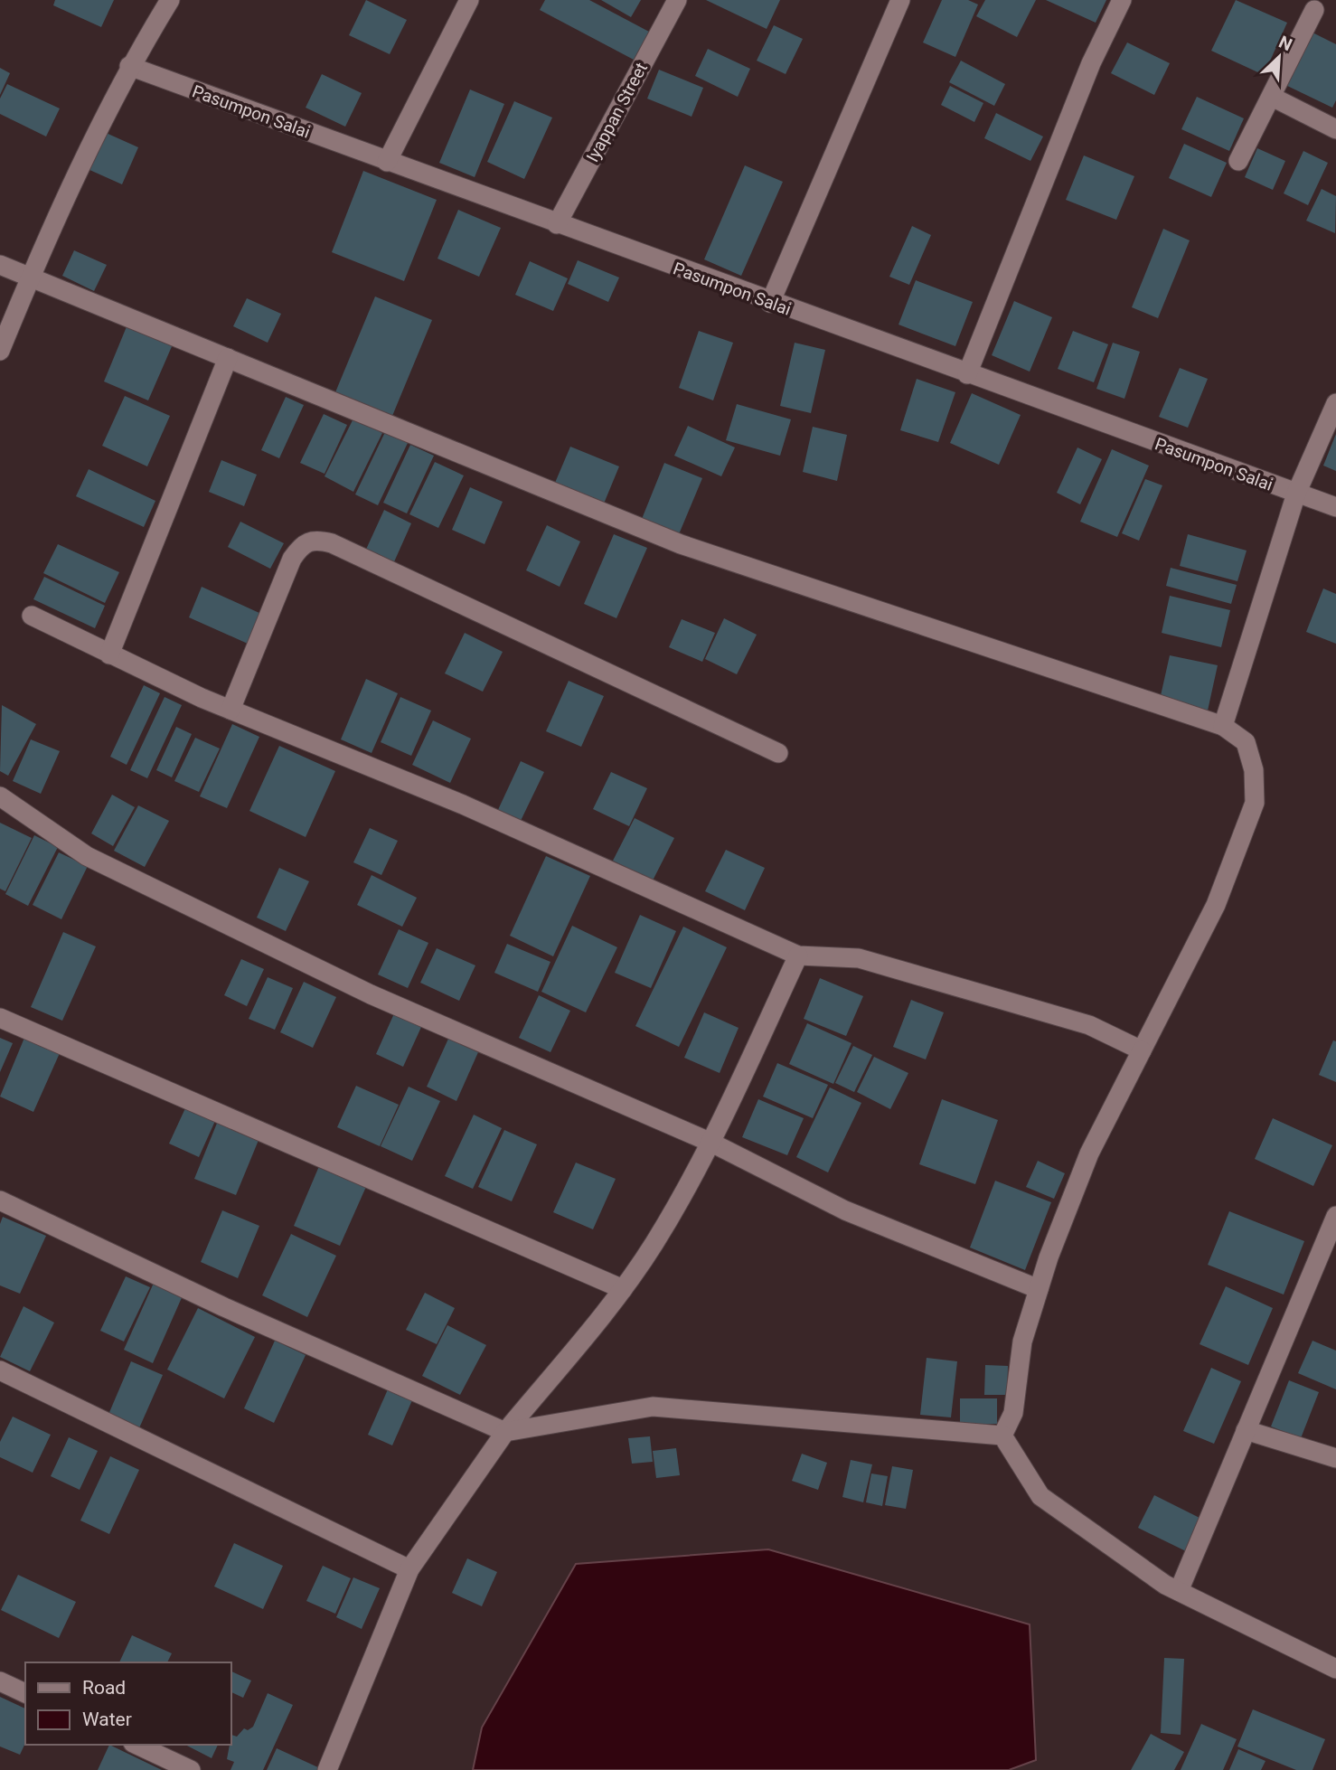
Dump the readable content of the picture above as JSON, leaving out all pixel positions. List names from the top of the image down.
{
  "streets": {
    "street": ["Pasumpon Salai", "Iyappan Street"]
  },
  "crossings": [
    ["Pasumpon Salai", "Iyappan Street"]
  ],
  "legend": ["Road", "Water"],
  "north": "top right"
}
